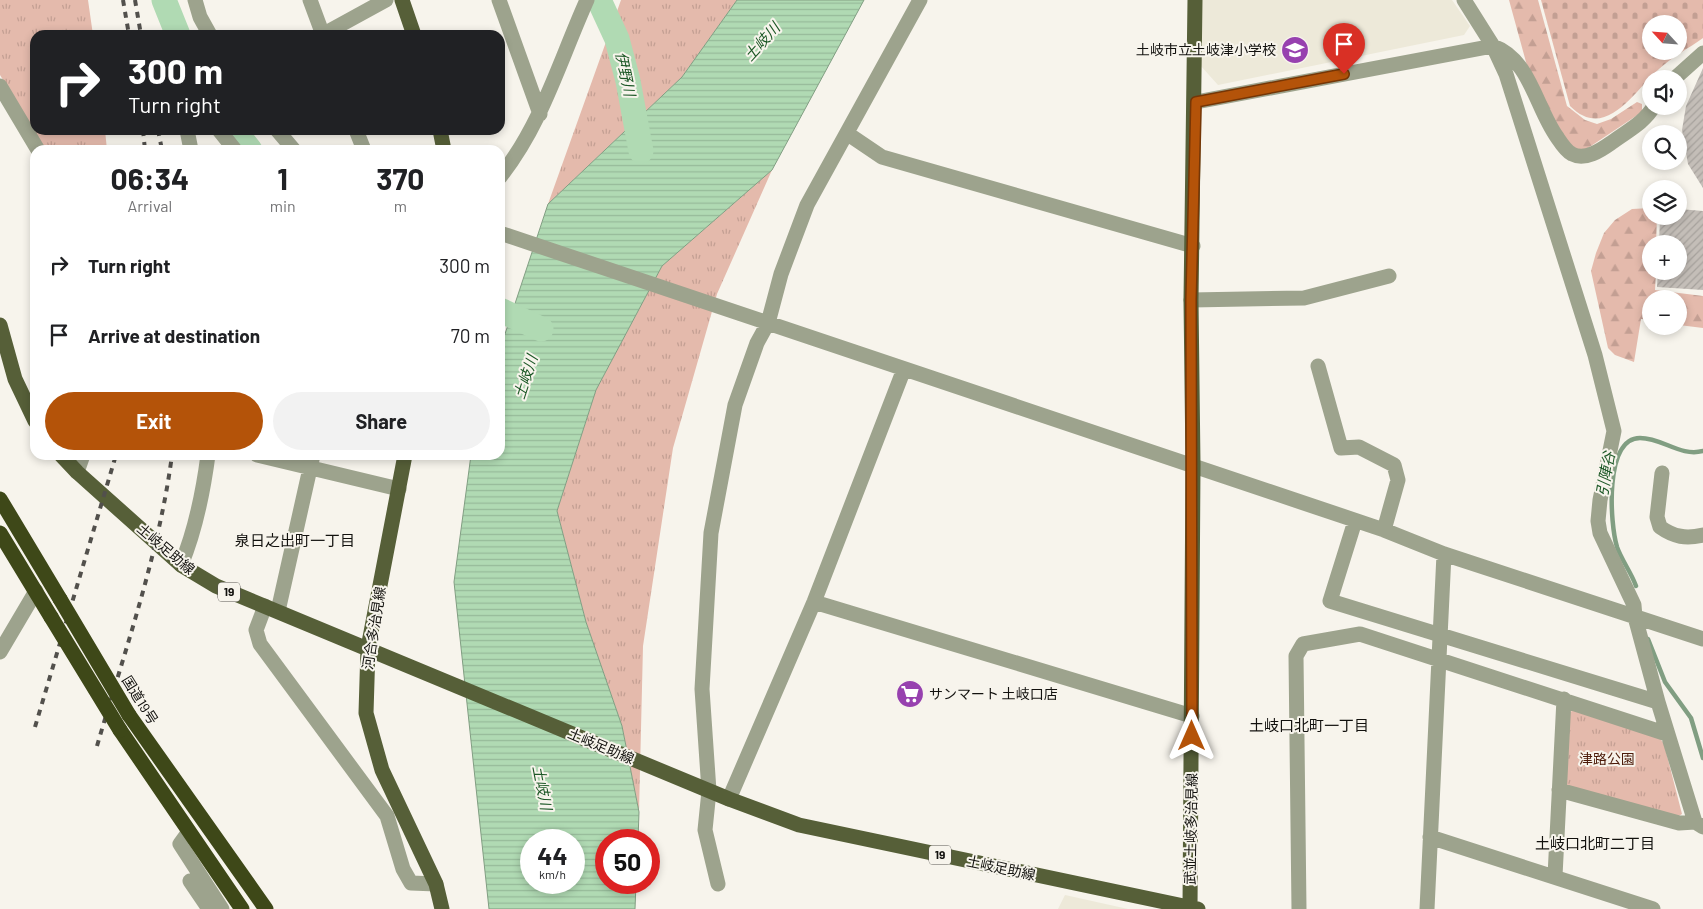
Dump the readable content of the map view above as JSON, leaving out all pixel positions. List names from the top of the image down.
{
  "streets": {
    "highway": ["国道19号"],
    "main road": [
      "土岐足助線",
      "19",
      "河合多治見線",
      "武並土岐多治見線"
    ]
  },
  "crossings": [
    ["土岐足助線", "河合多治見線"],
    ["土岐足助線", "武並土岐多治見線"]
  ],
  "districts": ["泉日之出町一丁目", "土岐口北町一丁目", "土岐口北町二丁目"],
  "water": ["土岐川", "伊野川", "引陣谷"],
  "parks": ["津路公園"],
  "places": {
    "school or university": ["土岐市立土岐津小学校"],
    "supermarket": ["サンマート 土岐口店"]
  },
  "north": "top left",
  "page": {
    "map_buttons": ["+", "−"],
    "turn": ["300 m", "Turn right"],
    "eta": [
      "06:34",
      "Arrival",
      "1",
      "min",
      "370",
      "m"
    ],
    "list": [
      {
        "name": "Turn right",
        "value": "300 m"
      },
      {
        "name": "Arrive at destination",
        "value": "70 m"
      }
    ],
    "buttons": ["Exit", "Share"],
    "speed": "44 km/h",
    "limit": "50"
  }
}
